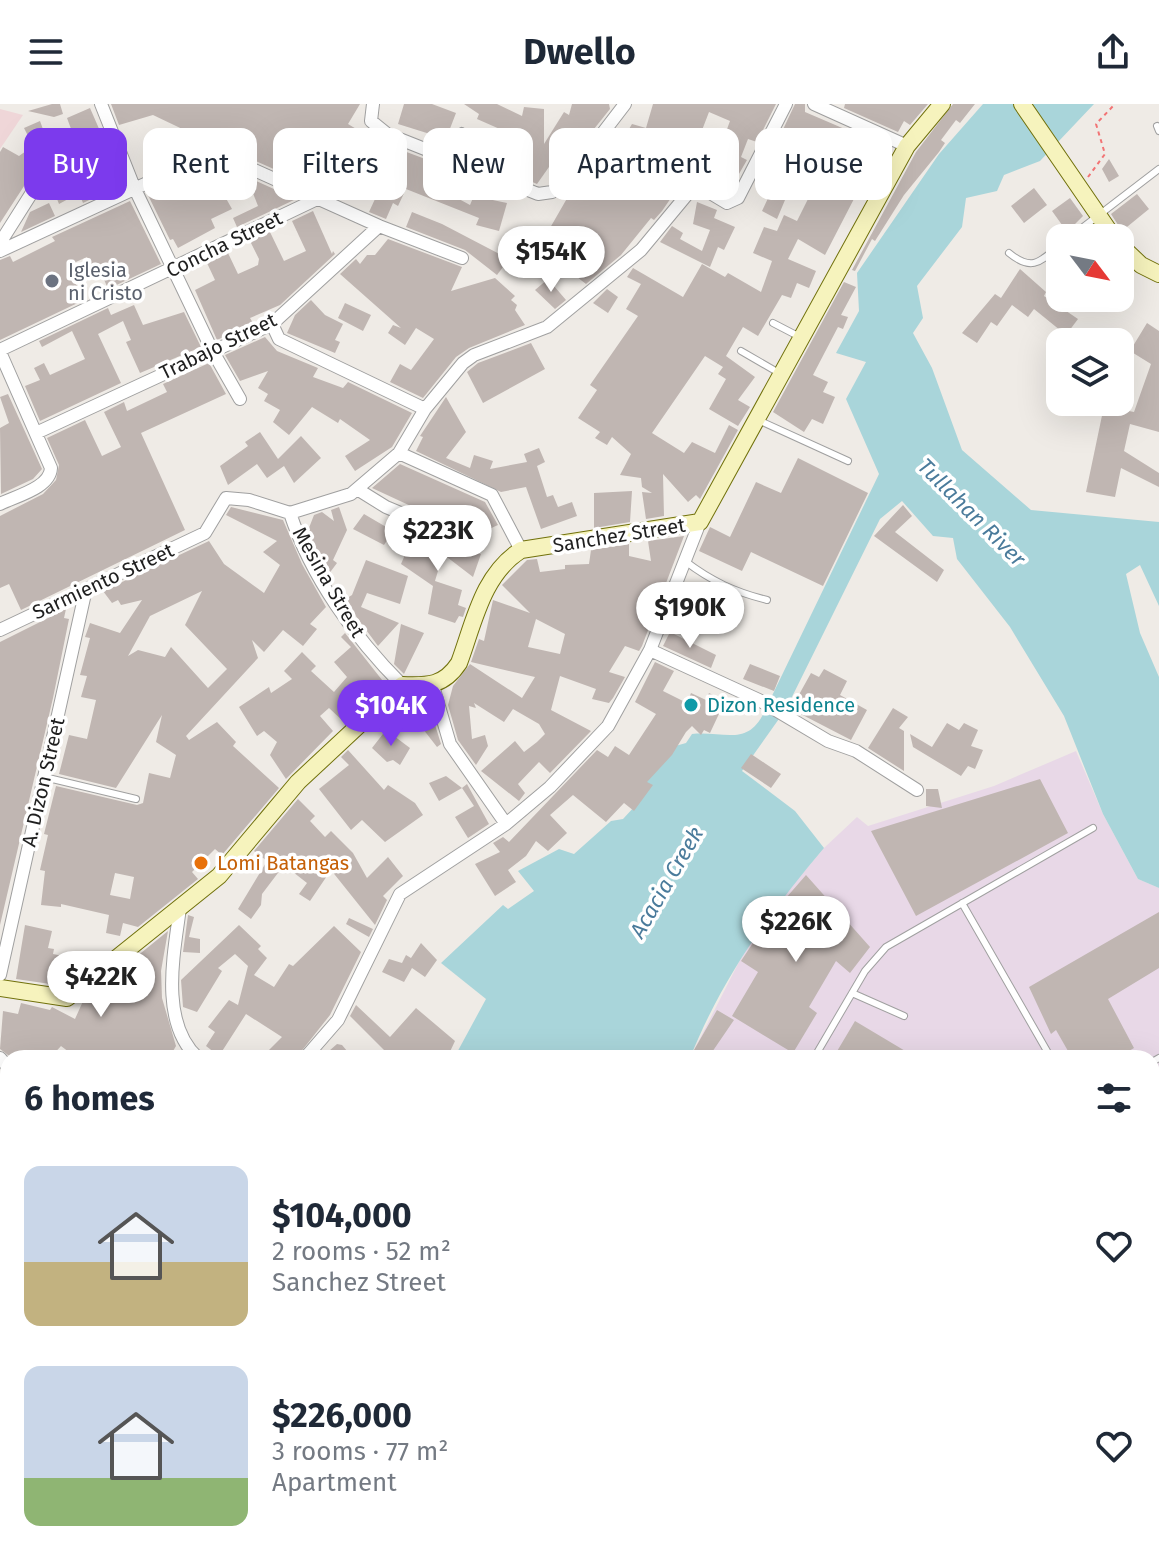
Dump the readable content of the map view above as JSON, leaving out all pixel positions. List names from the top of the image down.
{
  "streets": {
    "street": [
      "Concha Street",
      "Trabajo Street",
      "Sanchez Street",
      "Sarmiento Street",
      "Mesina Street",
      "A. Dizon Street"
    ]
  },
  "crossings": [
    ["Sarmiento Street", "Mesina Street"],
    ["Sarmiento Street", "A. Dizon Street"]
  ],
  "water": ["Tullahan River", "Acacia Creek"],
  "places": ["Iglesia ni Cristo", "Dizon Residence", "Lomi Batangas"],
  "north": "bottom right",
  "page": {
    "header": "Dwello",
    "chip": [
      "Buy",
      "Rent",
      "Filters",
      "New",
      "Apartment",
      "House"
    ],
    "price": [
      "$154K",
      "$223K",
      "$190K",
      "$104K",
      "$226K",
      "$422K"
    ],
    "heading": "6 homes",
    "list": [
      {
        "name": "$104,000",
        "note": "2 rooms · 52 m² · Sanchez Street"
      },
      {
        "name": "$226,000",
        "note": "3 rooms · 77 m² · Apartment"
      }
    ]
  }
}
